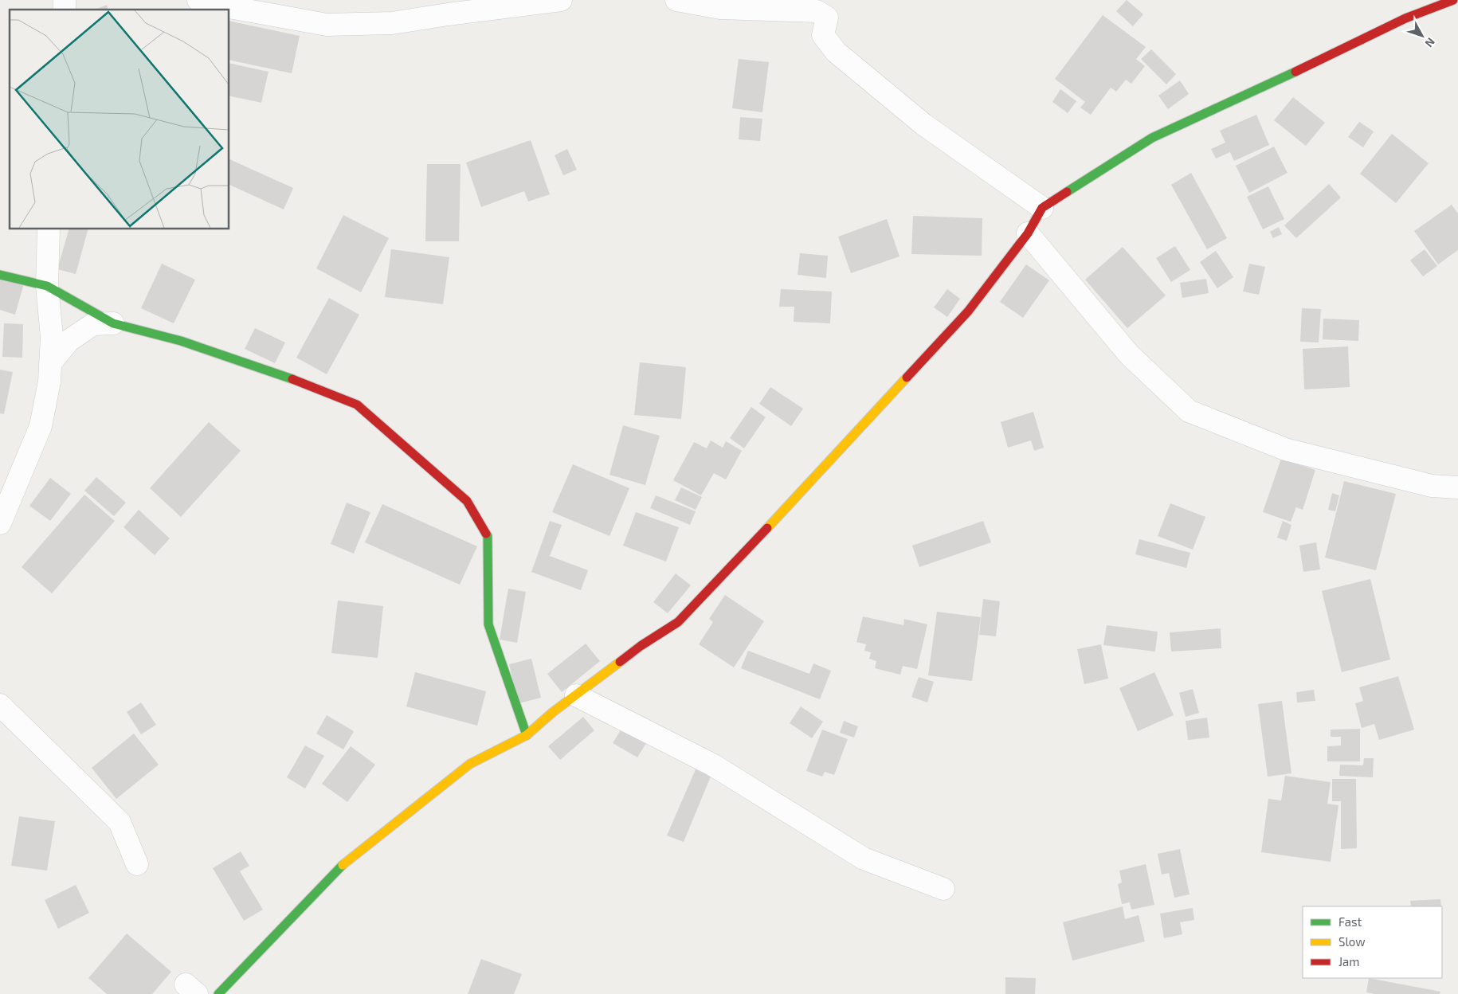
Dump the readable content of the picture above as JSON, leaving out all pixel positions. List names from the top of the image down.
{
  "legend": ["Fast", "Slow", "Jam"],
  "north": "bottom right"
}
